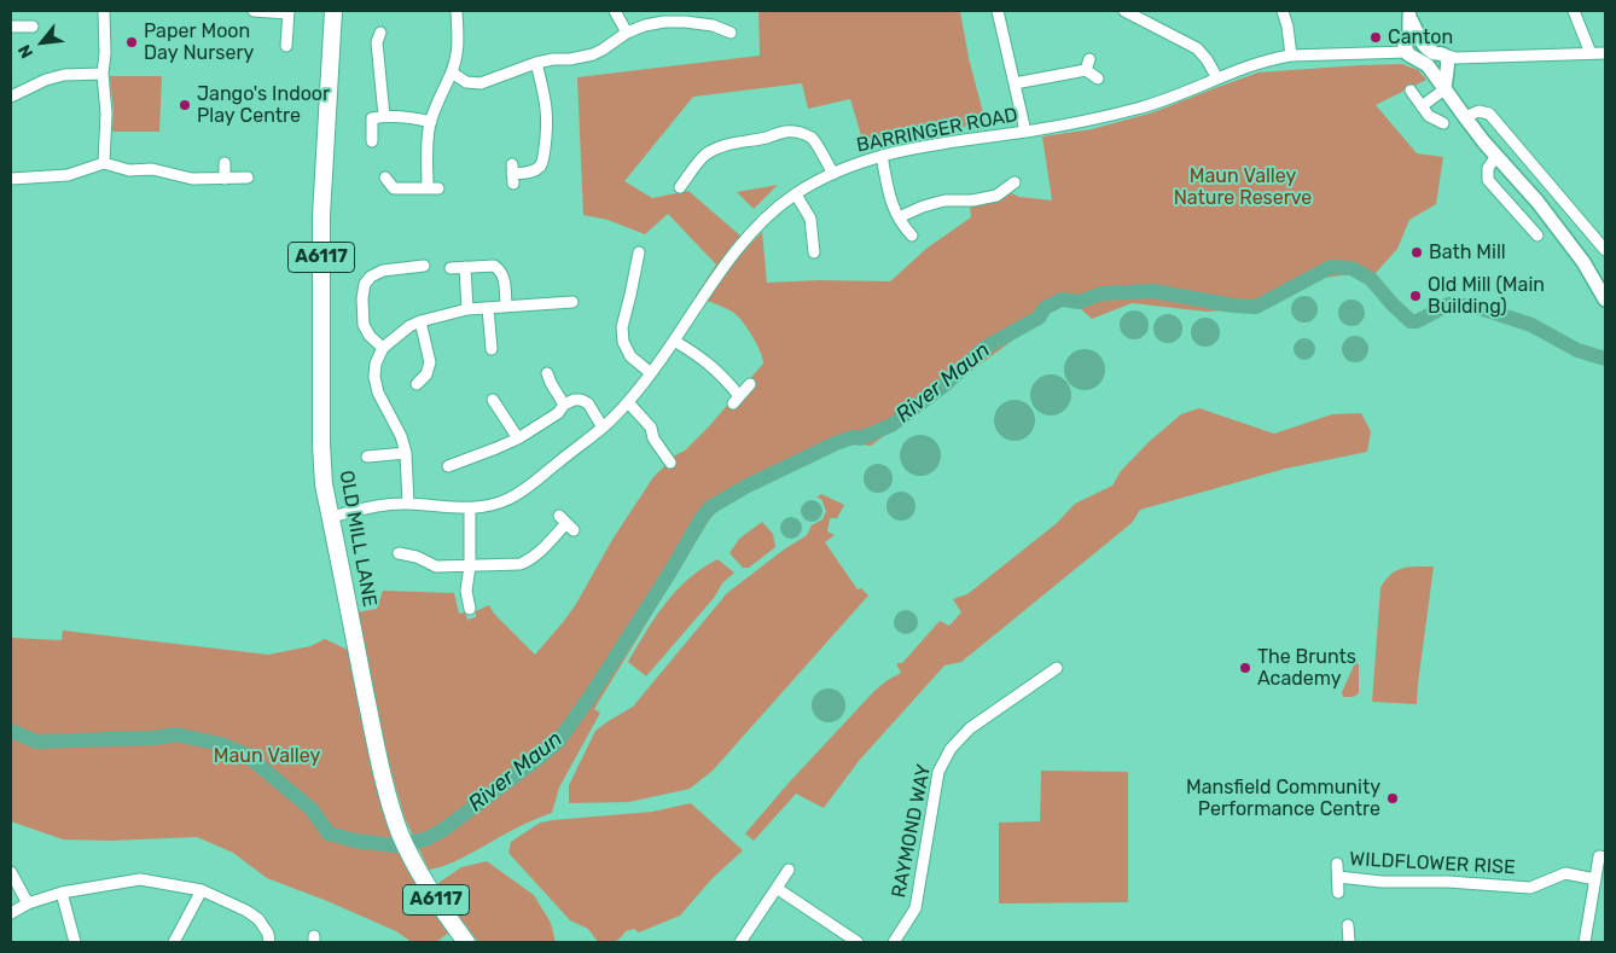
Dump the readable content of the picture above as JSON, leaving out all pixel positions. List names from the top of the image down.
{
  "streets": {
    "main road": ["A6117", "OLD MILL LANE"],
    "street": ["BARRINGER ROAD", "RAYMOND WAY", "WILDFLOWER RISE"]
  },
  "crossings": [
    ["BARRINGER ROAD", "OLD MILL LANE"]
  ],
  "water": ["River Maun"],
  "parks": ["Maun Valley Nature Reserve", "Maun Valley"],
  "places": [
    "Canton",
    "Paper Moon Day Nursery",
    "Jango's Indoor Play Centre",
    "Bath Mill",
    "Old Mill (Main Building)",
    "The Brunts Academy",
    "Mansfield Community Performance Centre"
  ],
  "north": "bottom left"
}
